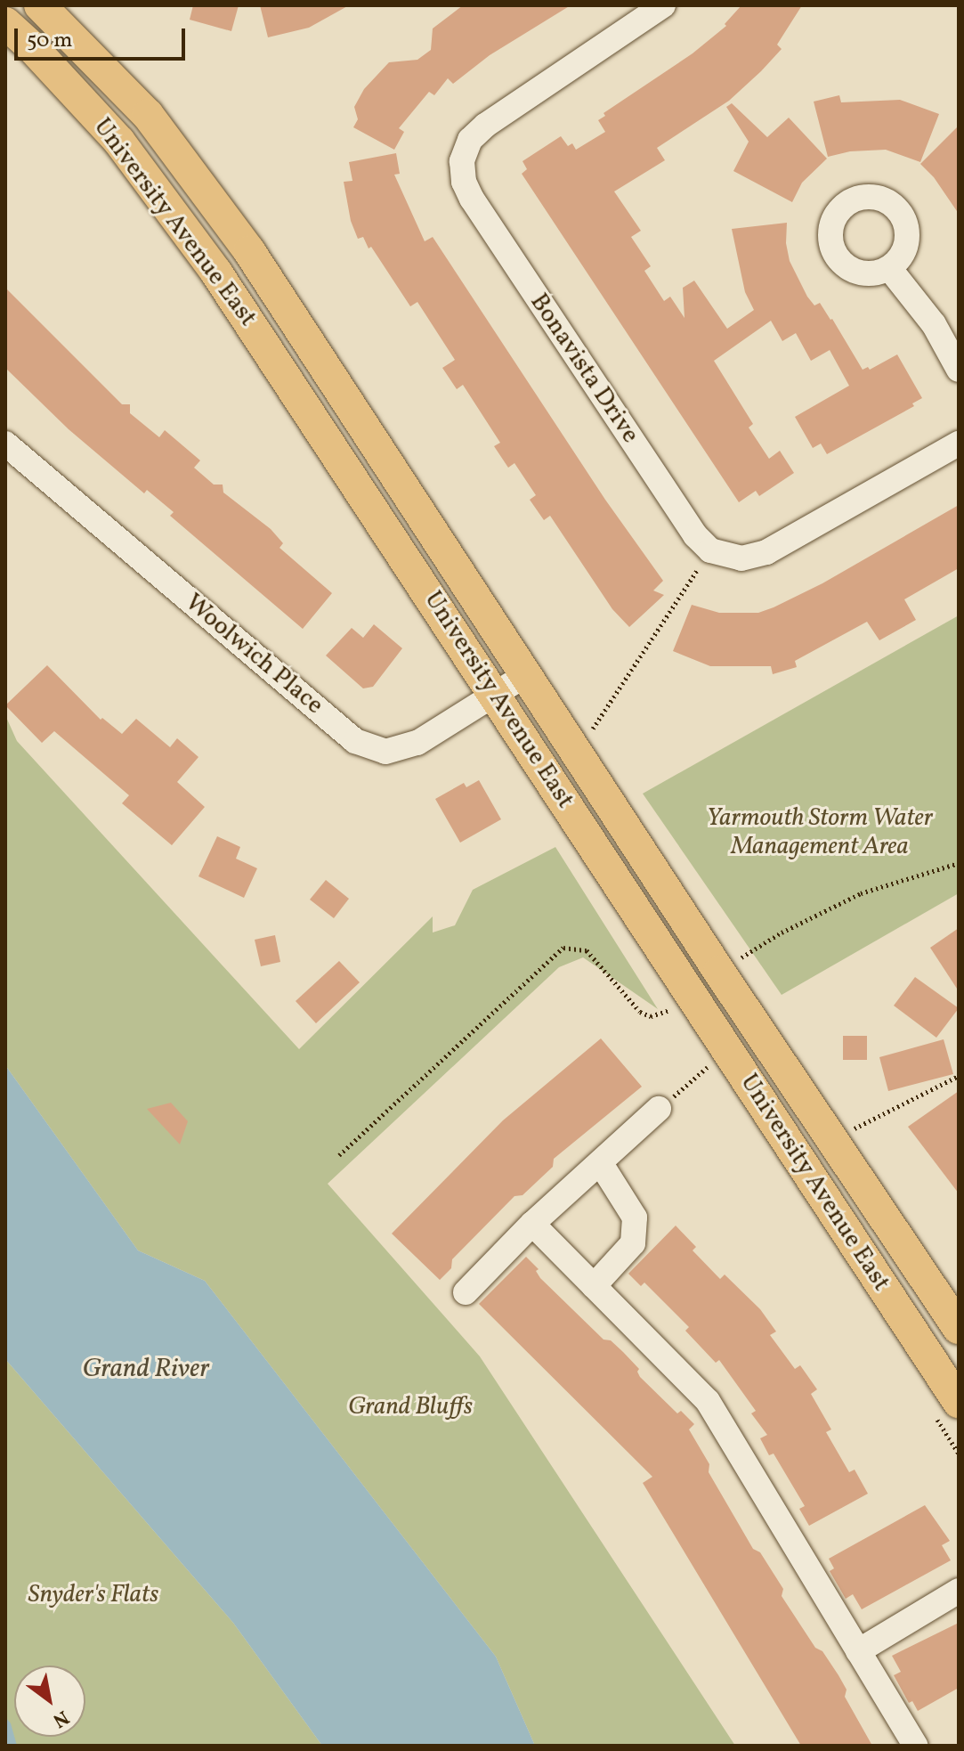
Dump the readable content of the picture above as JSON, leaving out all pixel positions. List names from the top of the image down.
{
  "streets": {
    "main road": ["University Avenue East"],
    "street": ["Bonavista Drive", "Woolwich Place"]
  },
  "crossings": [
    ["University Avenue East", "Woolwich Place"]
  ],
  "water": ["Grand River"],
  "parks": ["Yarmouth Storm Water Management Area", "Grand Bluffs", "Snyder's Flats"],
  "scale_bar": "50 m",
  "north": "bottom right"
}
